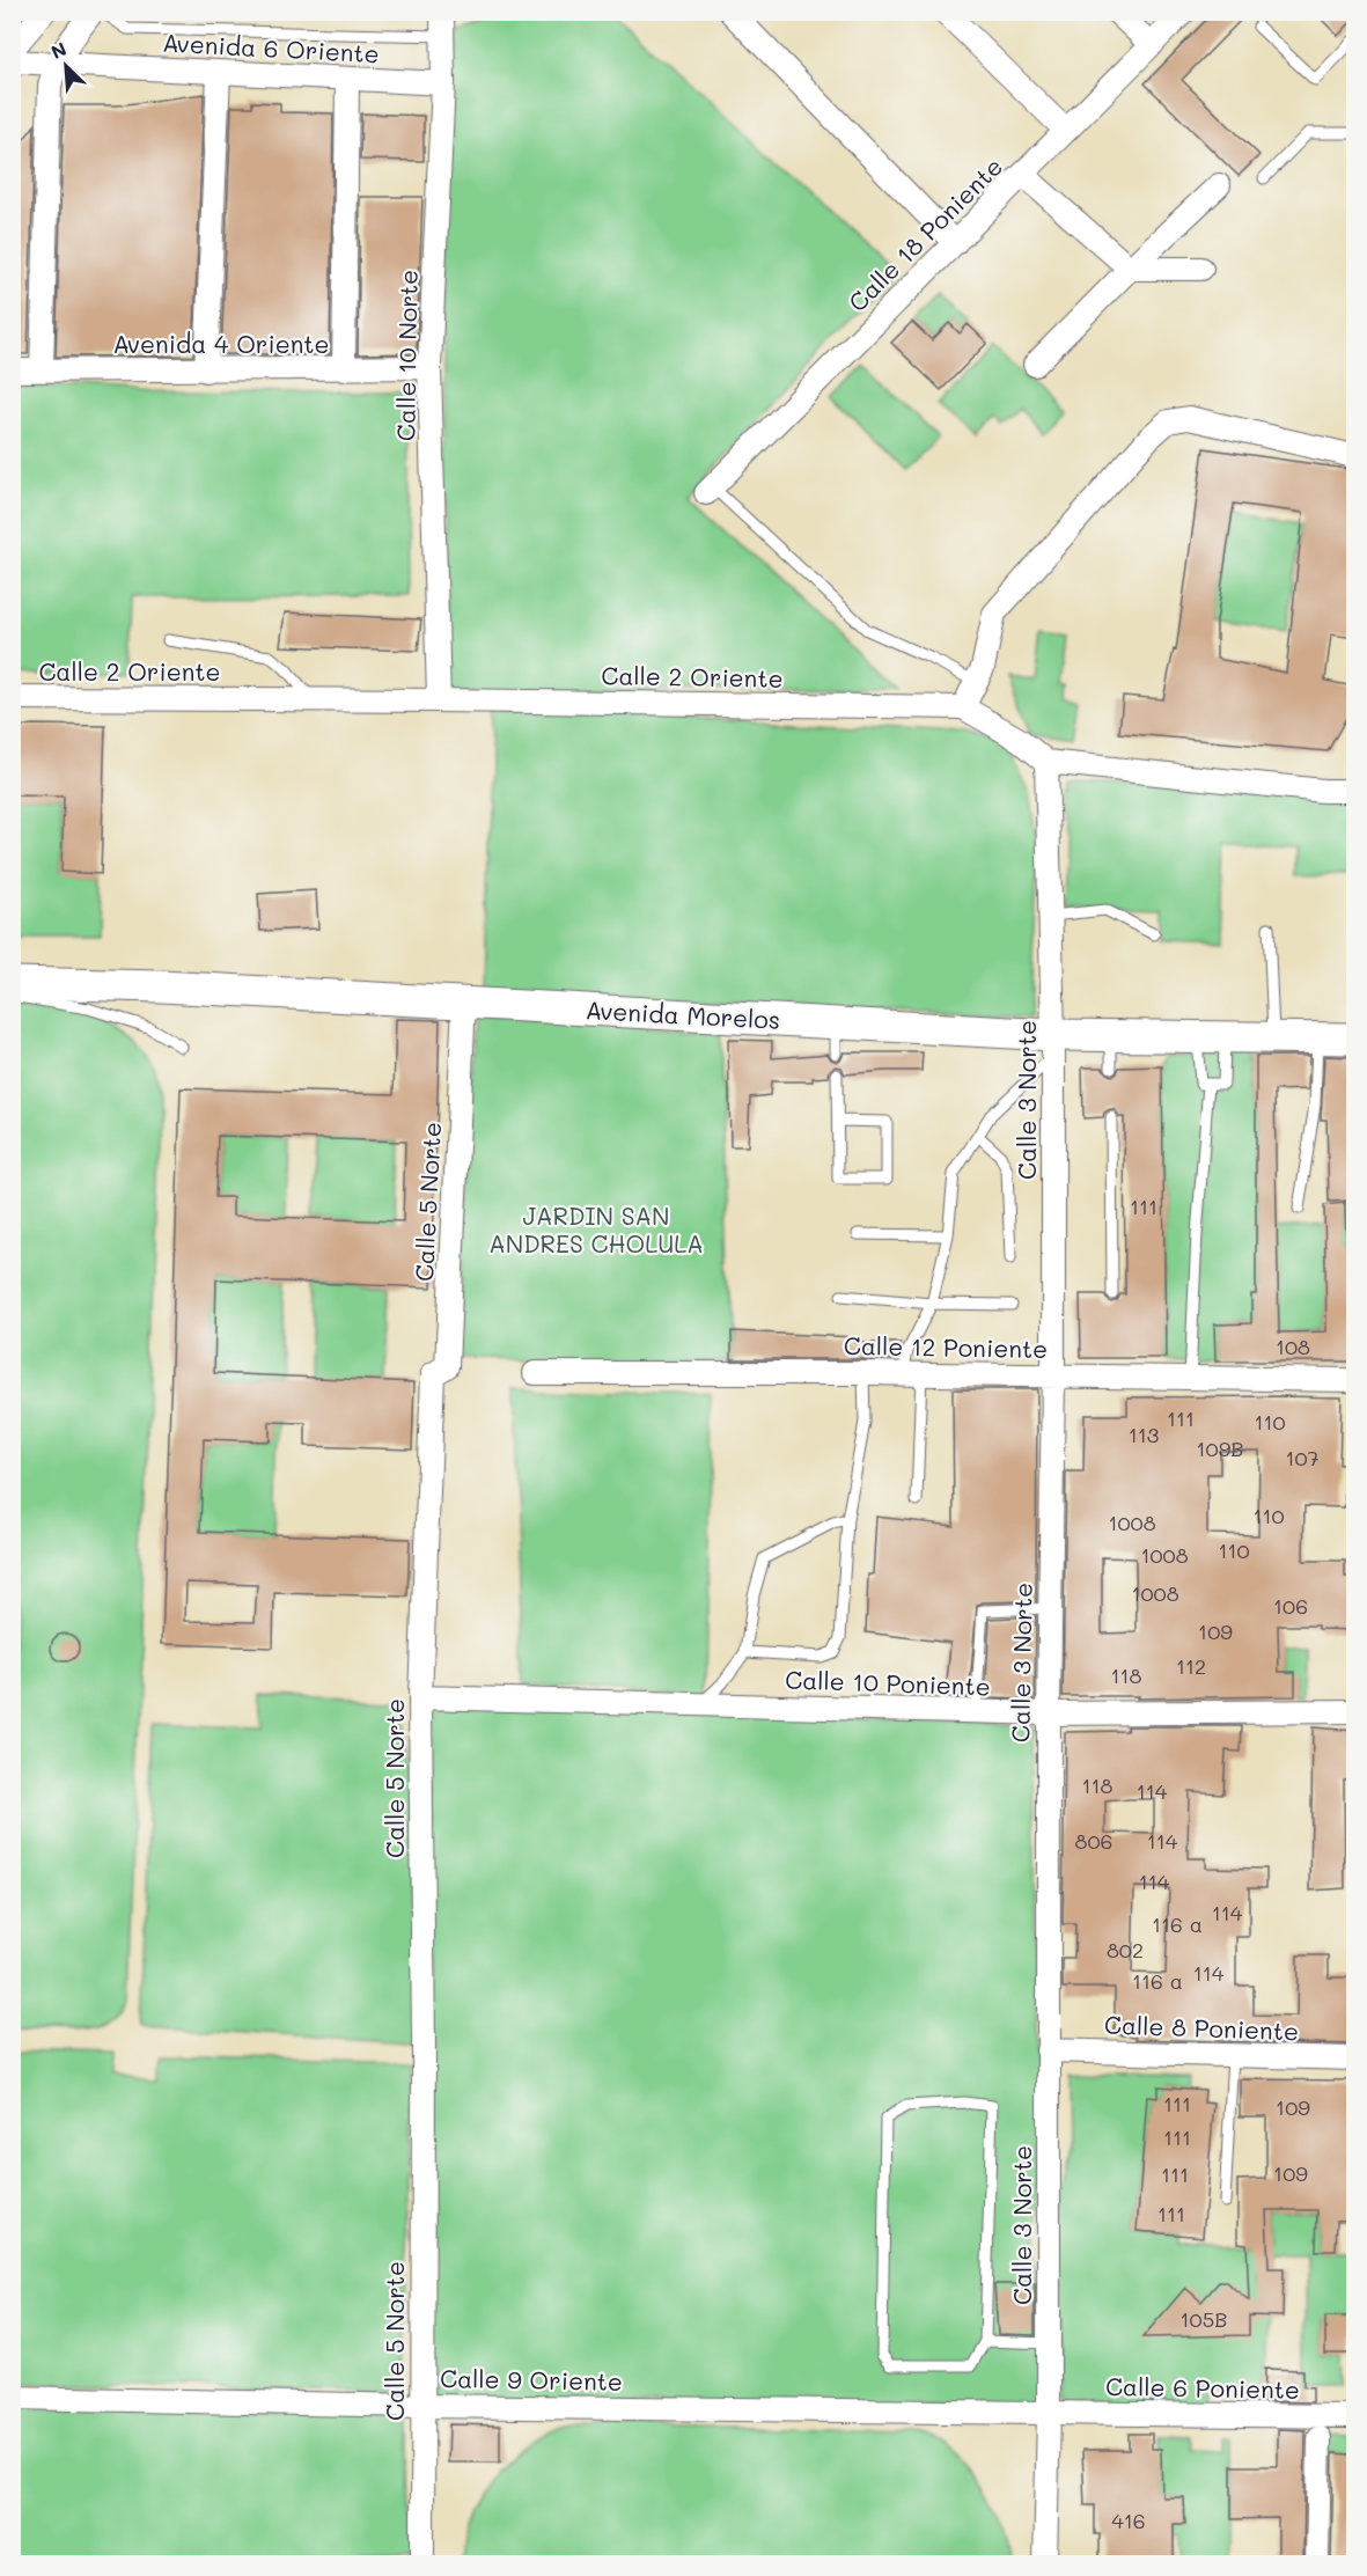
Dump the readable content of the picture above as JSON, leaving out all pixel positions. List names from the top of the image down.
{
  "streets": {
    "main road": ["Avenida Morelos"],
    "street": [
      "Avenida 6 Oriente",
      "Calle 18 Poniente",
      "Avenida 4 Oriente",
      "Calle 10 Norte",
      "Calle 2 Oriente",
      "Calle 3 Norte",
      "Calle 5 Norte",
      "Calle 12 Poniente",
      "Calle 10 Poniente",
      "Calle 8 Poniente",
      "Calle 9 Oriente",
      "Calle 6 Poniente"
    ]
  },
  "crossings": [
    ["Avenida 6 Oriente", "Calle 10 Norte"],
    ["Avenida 4 Oriente", "Calle 10 Norte"],
    ["Calle 10 Norte", "Calle 2 Oriente"],
    ["Calle 2 Oriente", "Calle 3 Norte"],
    ["Avenida Morelos", "Calle 3 Norte"],
    ["Avenida Morelos", "Calle 5 Norte"],
    ["Calle 3 Norte", "Calle 12 Poniente"],
    ["Calle 3 Norte", "Calle 10 Poniente"],
    ["Calle 3 Norte", "Calle 8 Poniente"],
    ["Calle 3 Norte", "Calle 9 Oriente"],
    ["Calle 3 Norte", "Calle 6 Poniente"],
    ["Calle 5 Norte", "Calle 10 Poniente"],
    ["Calle 5 Norte", "Calle 9 Oriente"],
    ["Calle 9 Oriente", "Calle 6 Poniente"]
  ],
  "parks": ["JARDIN SAN ANDRES CHOLULA"],
  "house_numbers": [
    "111",
    "108",
    "111",
    "110",
    "113",
    "109B",
    "107",
    "110",
    "1008",
    "110",
    "1008",
    "1008",
    "106",
    "109",
    "112",
    "118",
    "118",
    "114",
    "806",
    "114",
    "114",
    "114",
    "116 a",
    "802",
    "114",
    "116 a",
    "111",
    "109",
    "111",
    "109",
    "111",
    "111",
    "105B",
    "416"
  ],
  "north": "top left"
}
